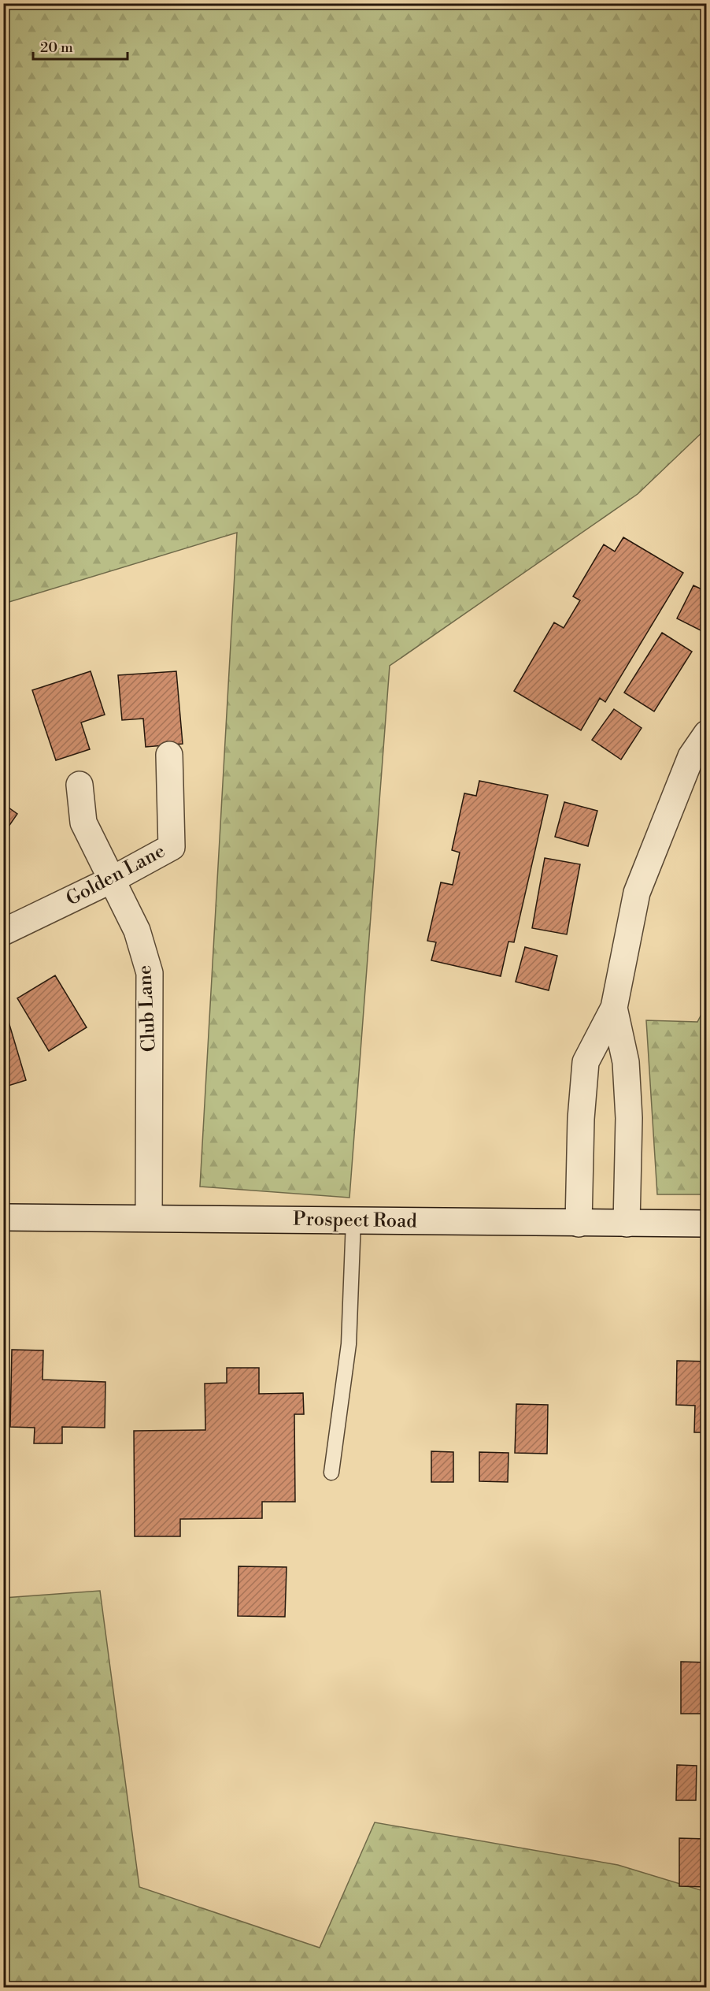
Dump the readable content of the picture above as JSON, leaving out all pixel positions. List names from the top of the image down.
{
  "streets": {
    "street": ["Golden Lane", "Club Lane", "Prospect Road"]
  },
  "crossings": [
    ["Golden Lane", "Club Lane"],
    ["Club Lane", "Prospect Road"]
  ],
  "scale_bar": "20 m"
}
